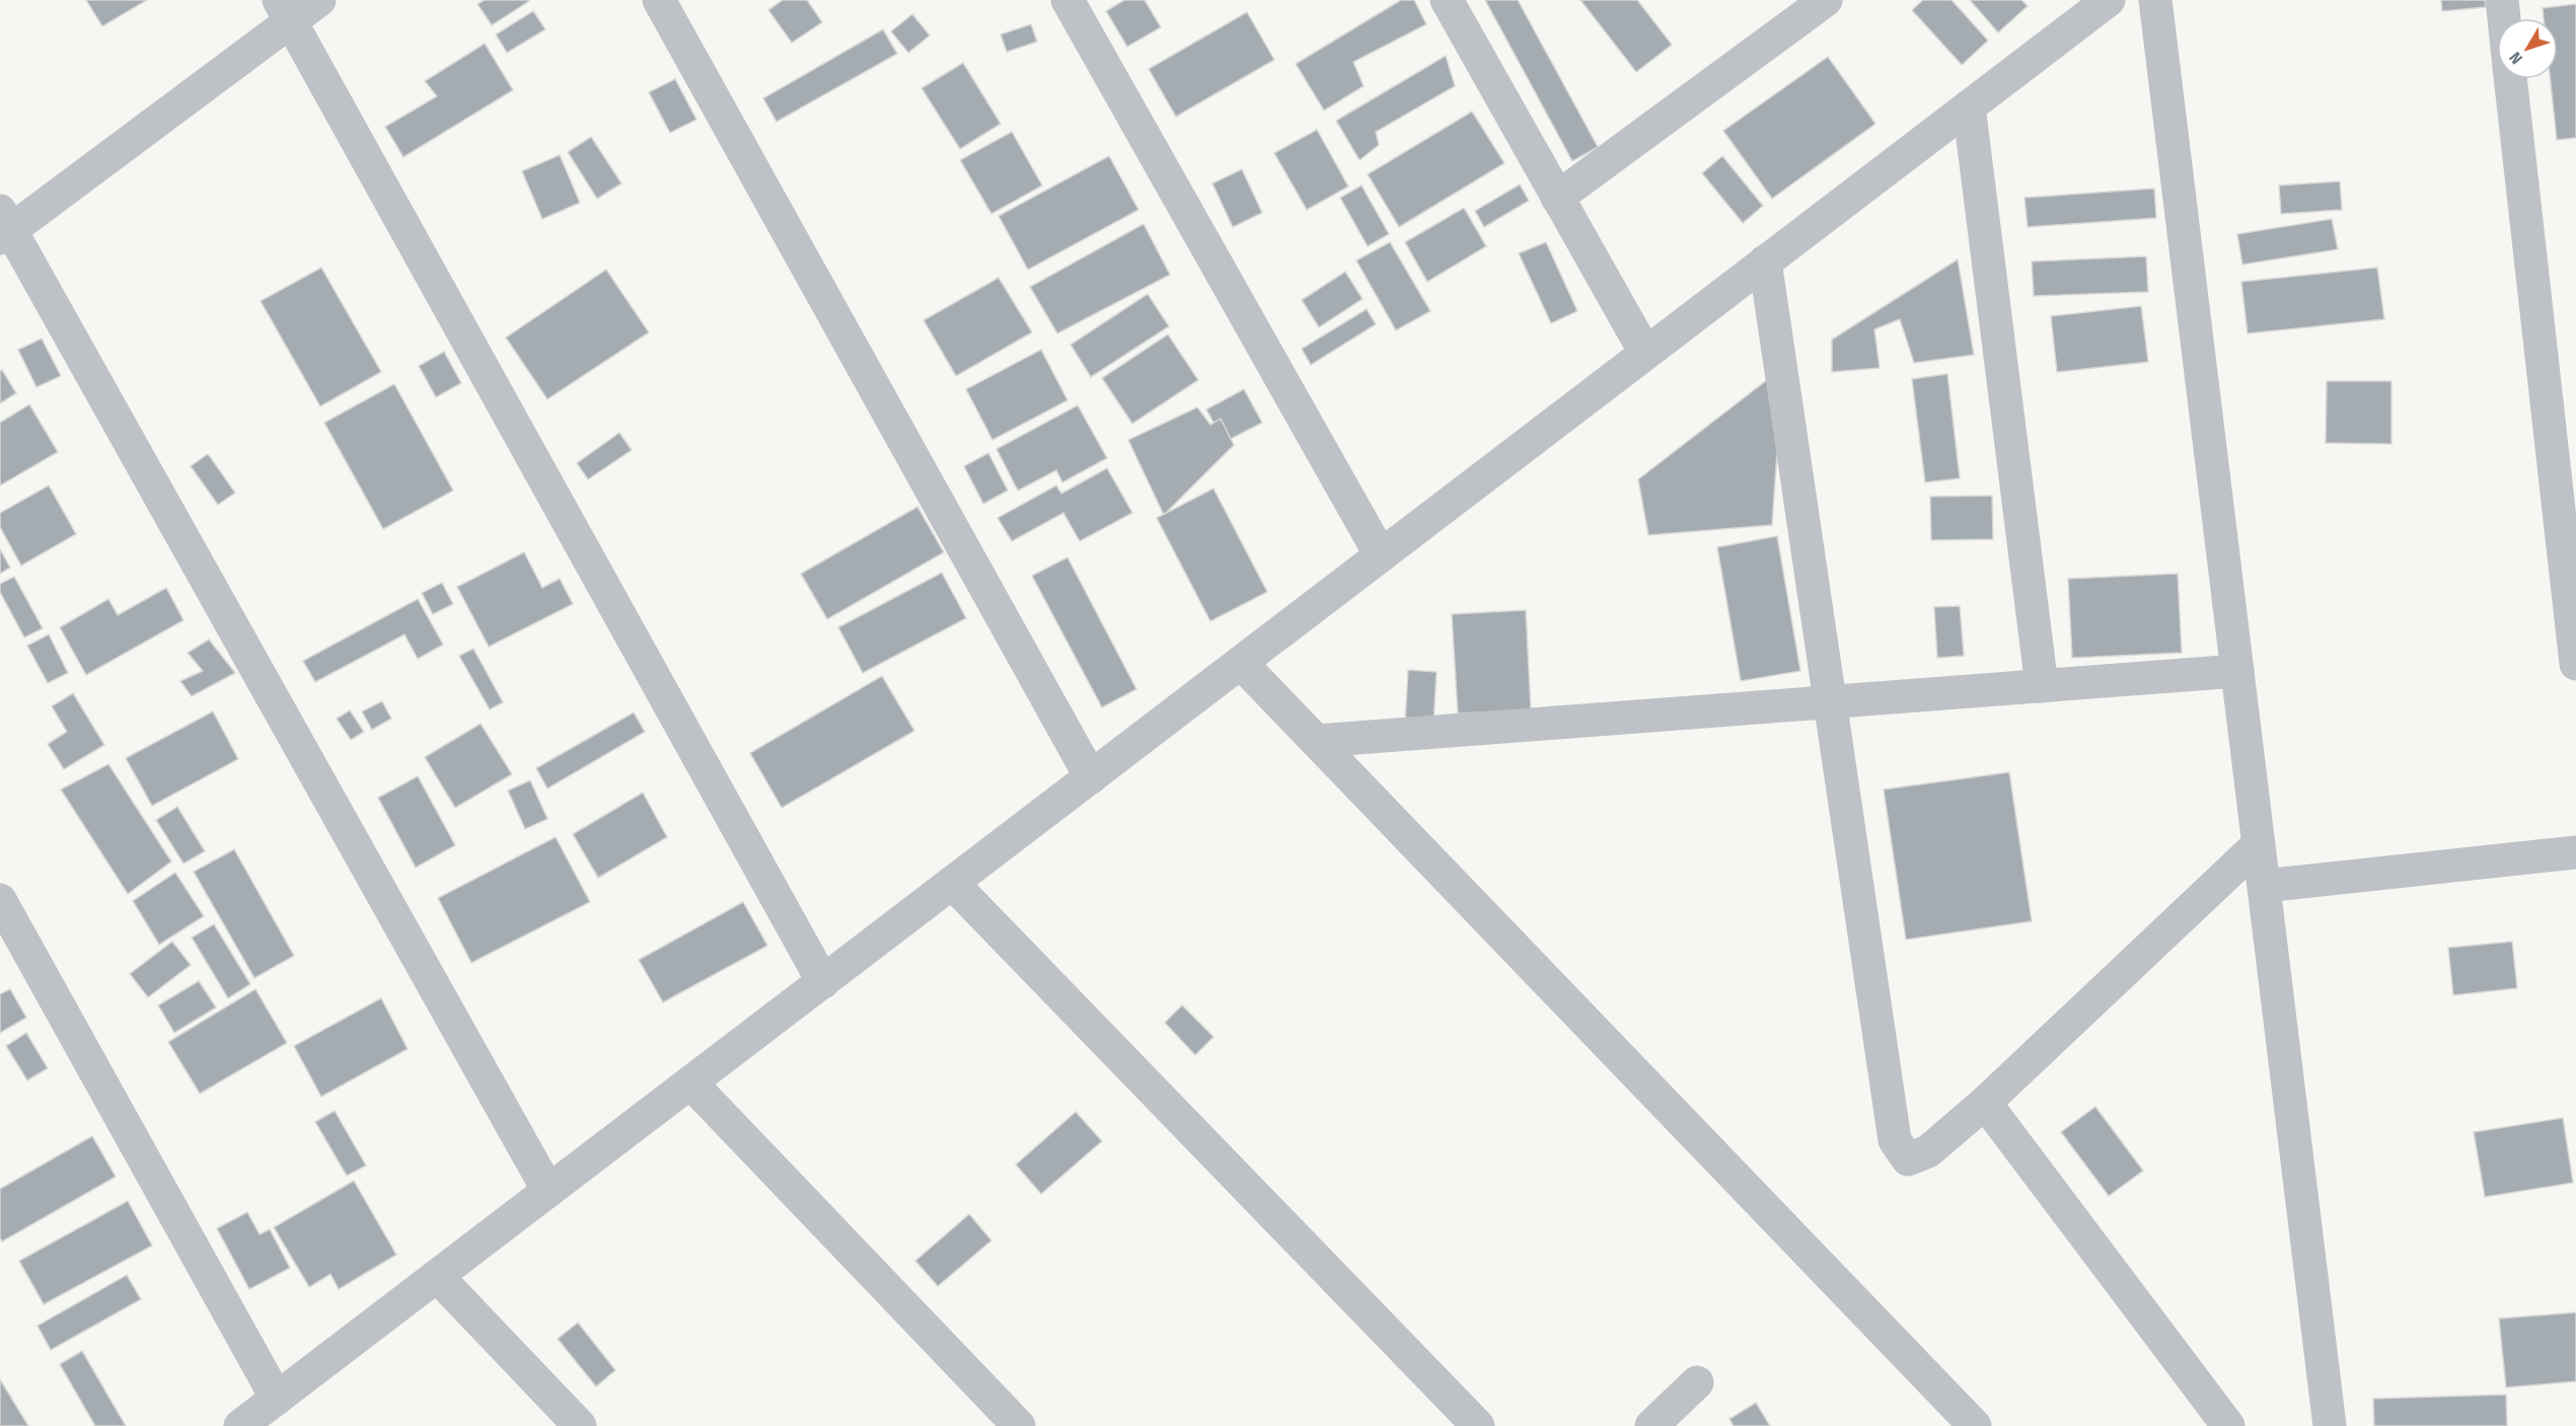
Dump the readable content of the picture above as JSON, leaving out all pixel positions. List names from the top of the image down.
{
  "north": "bottom left"
}
